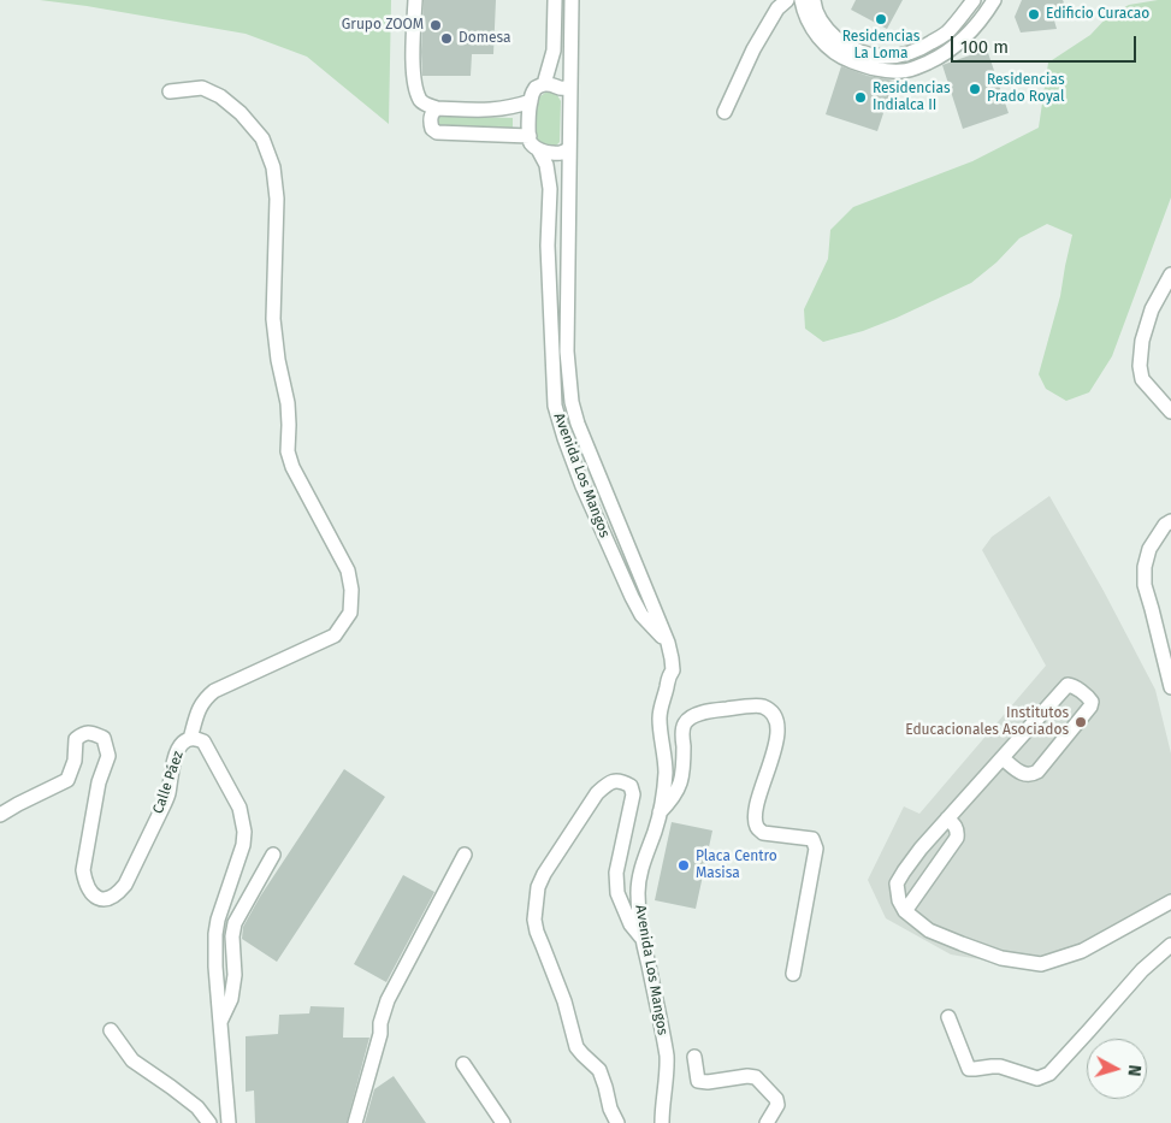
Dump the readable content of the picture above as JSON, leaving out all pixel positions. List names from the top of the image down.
{
  "streets": {
    "street": ["Avenida Los Mangos", "Calle Páez"]
  },
  "places": [
    "Edificio Curacao",
    "Residencias La Loma",
    "Grupo ZOOM",
    "Domesa",
    "Residencias Prado Royal",
    "Residencias Indialca II",
    "Institutos Educacionales Asociados",
    "Placa Centro Masisa"
  ],
  "scale_bar": "100 m",
  "north": "right"
}
